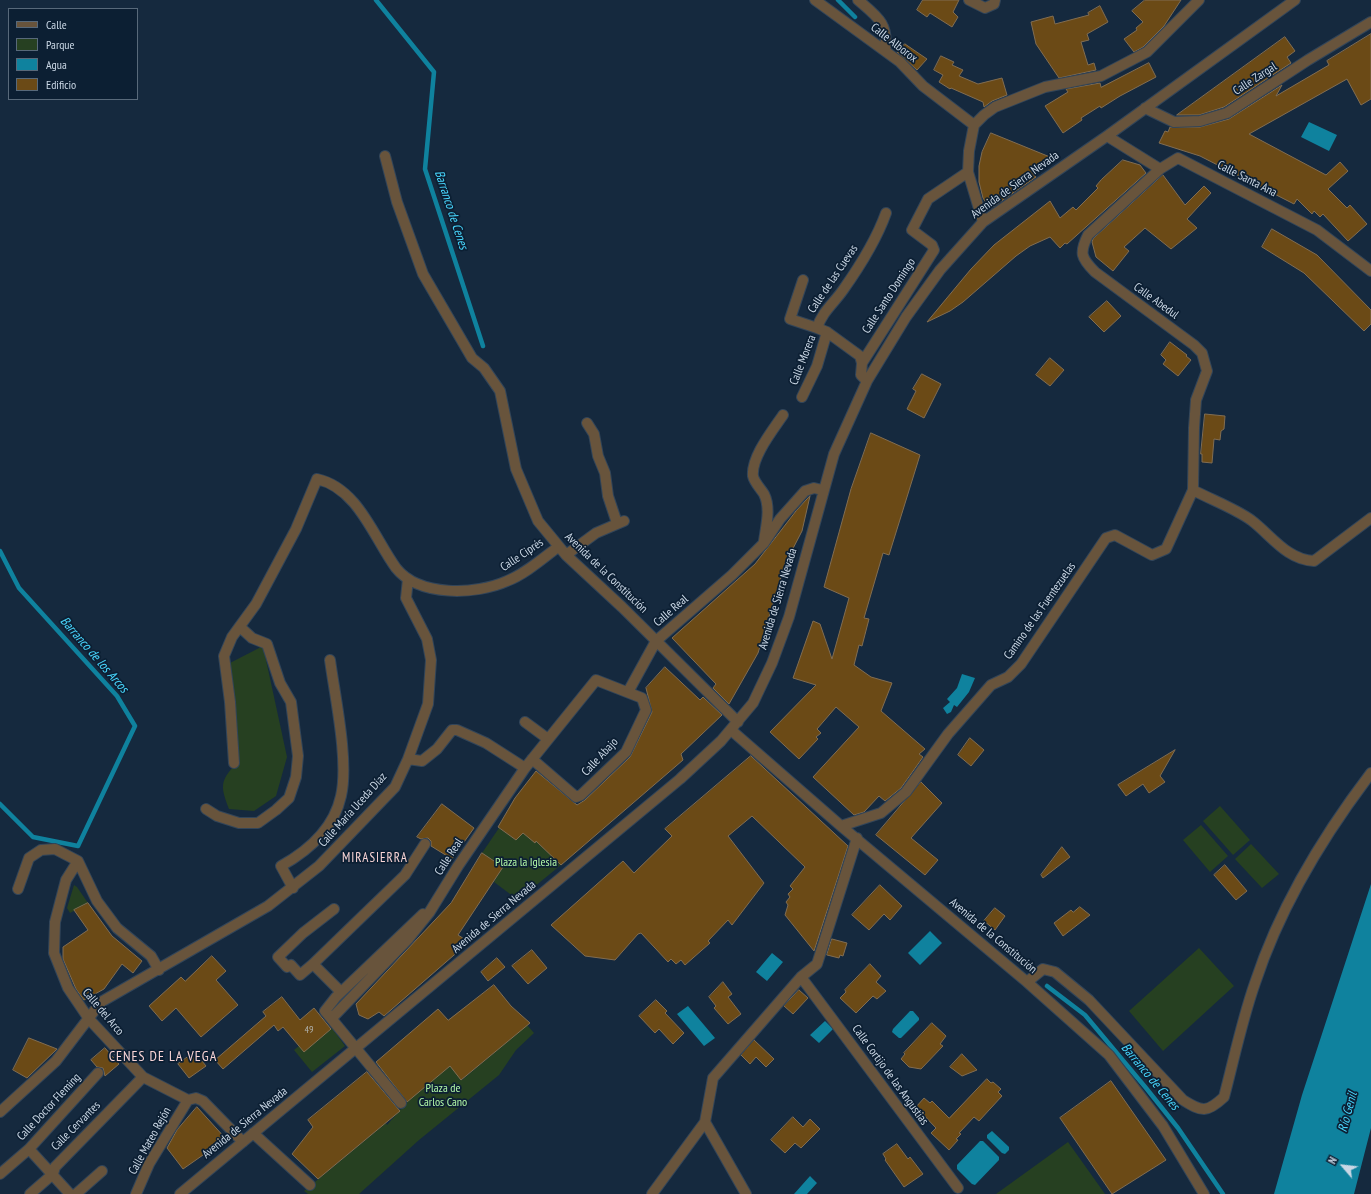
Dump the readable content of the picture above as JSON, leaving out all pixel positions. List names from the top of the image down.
{
  "streets": {
    "street": [
      "Calle Alborox",
      "Calle Zargal",
      "Calle Santa Ana",
      "Avenida de Sierra Nevada",
      "Calle de las Cuevas",
      "Calle Santo Domingo",
      "Calle Abedul",
      "Calle Morera",
      "Calle Ciprés",
      "Avenida de la Constitución",
      "Calle Real",
      "Camino de las Fuentezuelas",
      "Calle Abajo",
      "Calle María Uceda Díaz",
      "Calle del Arco",
      "Calle Cortijo de las Angustias",
      "Calle Doctor Fleming",
      "Calle Cervantes",
      "Calle Mateo Rejón"
    ]
  },
  "crossings": [
    ["Calle Zargal", "Avenida de Sierra Nevada"],
    ["Calle Santa Ana", "Calle Abedul"],
    ["Avenida de Sierra Nevada", "Avenida de la Constitución"],
    ["Avenida de Sierra Nevada", "Calle Real"],
    ["Avenida de Sierra Nevada", "Calle del Arco"],
    ["Calle de las Cuevas", "Calle Santo Domingo"],
    ["Calle de las Cuevas", "Calle Morera"],
    ["Calle Abedul", "Camino de las Fuentezuelas"],
    ["Calle Ciprés", "Avenida de la Constitución"],
    ["Calle Ciprés", "Calle María Uceda Díaz"],
    ["Avenida de la Constitución", "Calle Real"],
    ["Avenida de la Constitución", "Camino de las Fuentezuelas"],
    ["Calle Real", "Calle Abajo"],
    ["Calle María Uceda Díaz", "Calle del Arco"],
    ["Calle del Arco", "Calle Cervantes"],
    ["Calle del Arco", "Calle Mateo Rejón"]
  ],
  "districts": ["MIRASIERRA", "CENES DE LA VEGA"],
  "water": ["Barranco de Cenes", "Barranco de los Arcos", "Río Genil"],
  "parks": ["Plaza la Iglesia", "Plaza de Carlos Cano"],
  "house_numbers": ["49"],
  "legend": [
    "Calle",
    "Parque",
    "Agua",
    "Edificio"
  ],
  "north": "top left"
}
